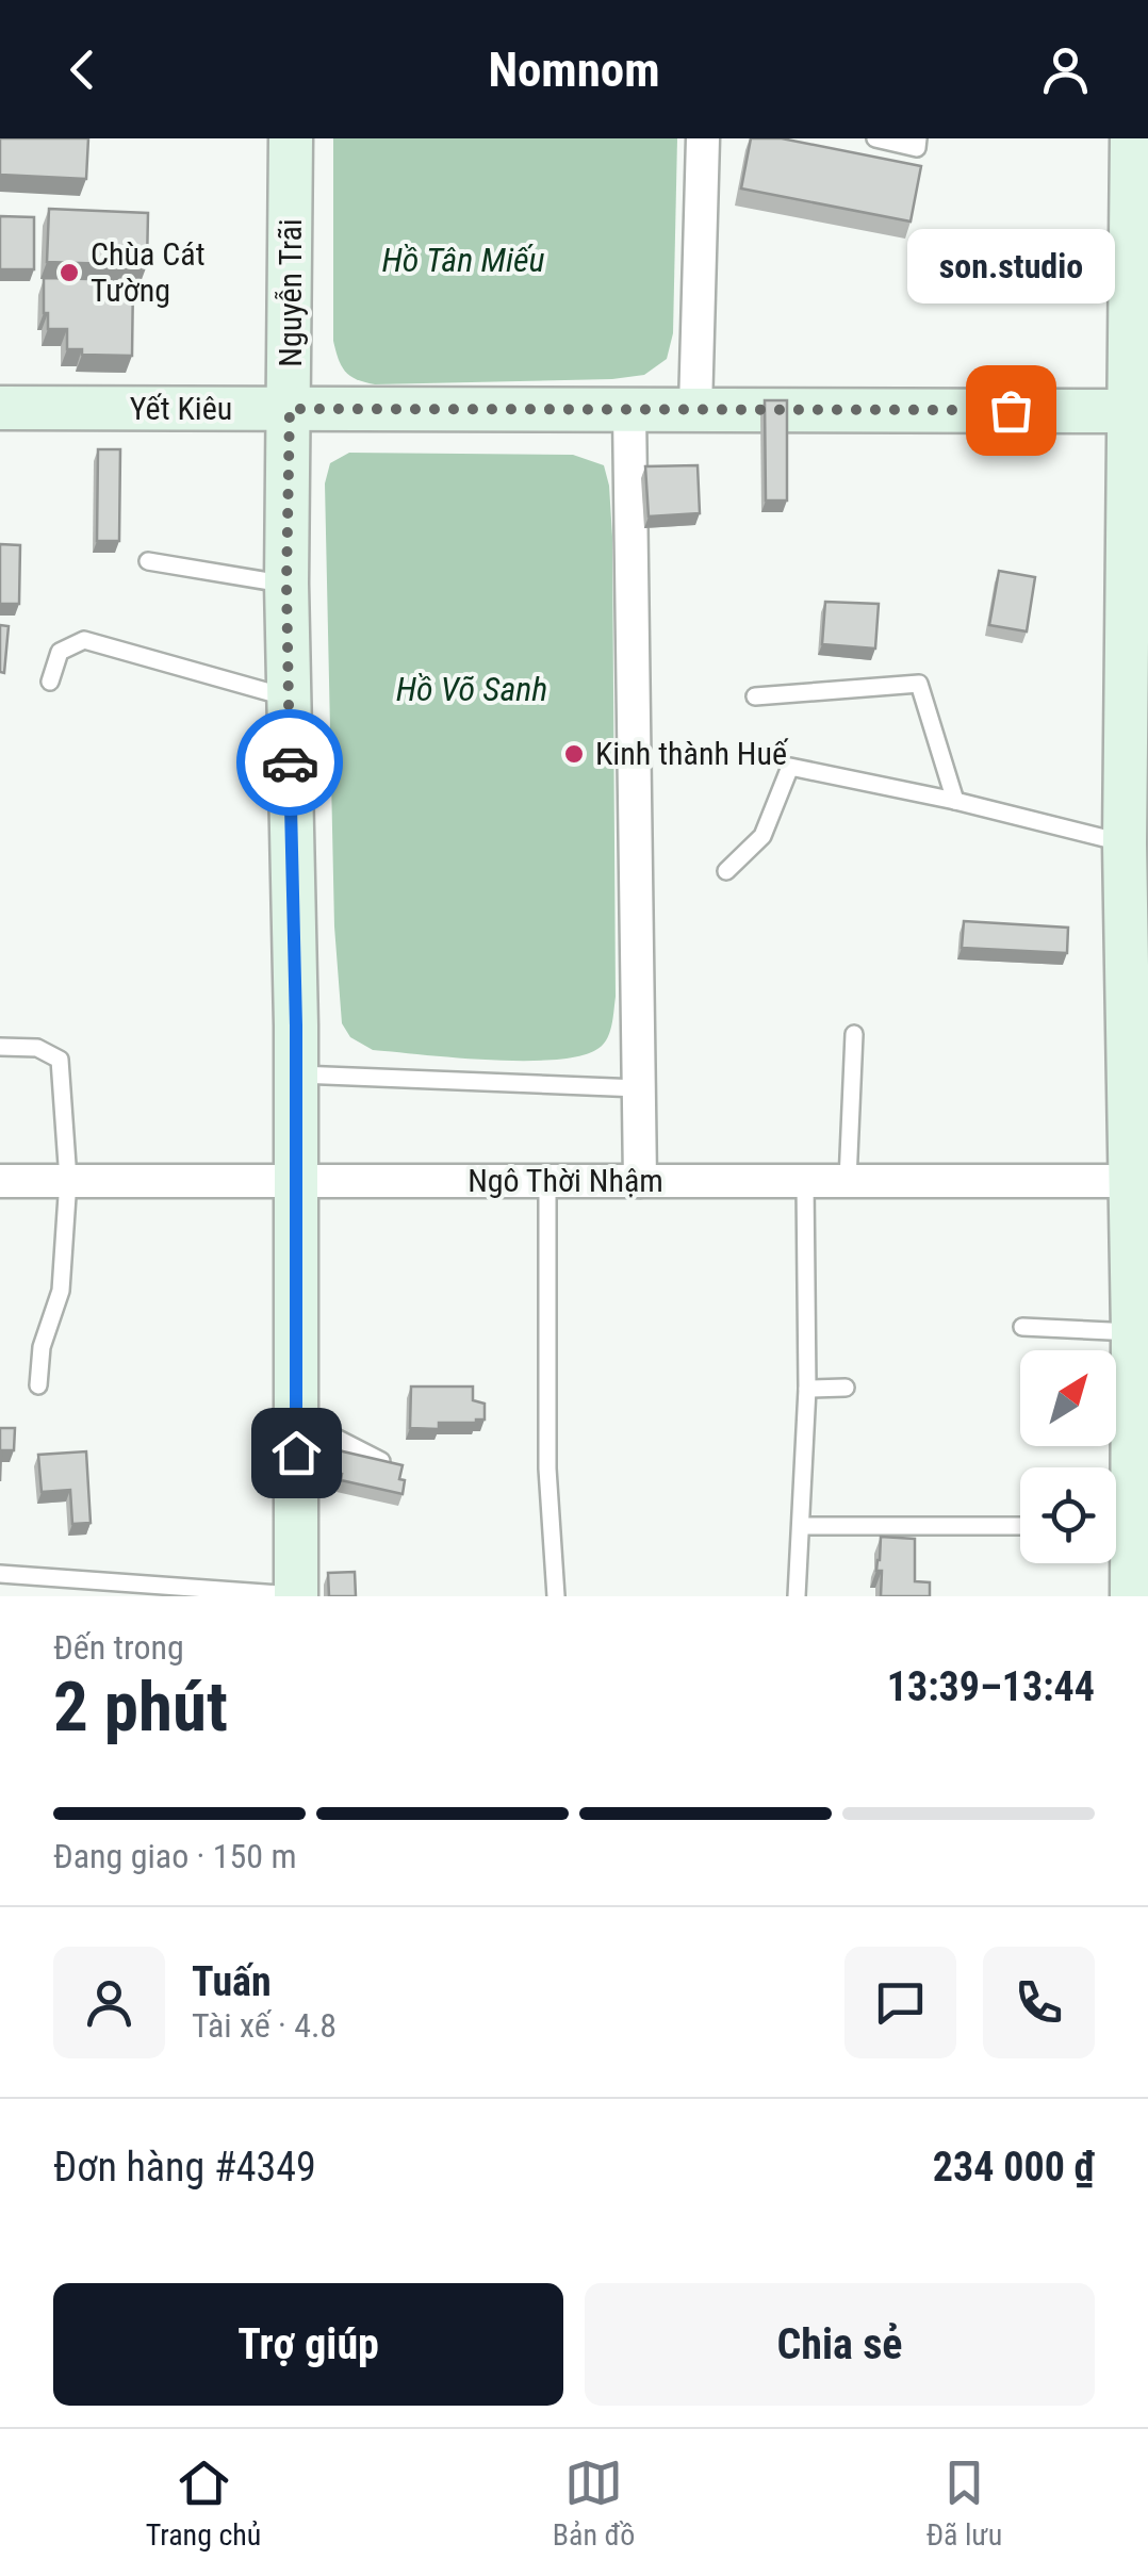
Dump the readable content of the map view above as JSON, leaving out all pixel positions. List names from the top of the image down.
{
  "streets": {
    "street": ["Nguyễn Trãi", "Yết Kiêu", "Ngô Thời Nhậm"]
  },
  "crossings": [
    ["Nguyễn Trãi", "Yết Kiêu"],
    ["Nguyễn Trãi", "Ngô Thời Nhậm"]
  ],
  "water": ["Hồ Tân Miếu", "Hồ Võ Sanh"],
  "places": ["Chùa Cát Tường", "son.studio", "Kinh thành Huế"],
  "north": "top right",
  "page": {
    "header": "Nomnom",
    "bubble": "son.studio",
    "heading": ["2 phút", "Đến trong", "13:39–13:44"],
    "panel": [
      "Tuấn",
      "Tài xế · 4.8",
      "Đơn hàng #4349",
      "234 000 ₫"
    ],
    "bar": "Đang giao · 150 m",
    "buttons": ["Trợ giúp", "Chia sẻ"],
    "tabs": ["Trang chủ", "Bản đồ", "Đã lưu"]
  }
}
